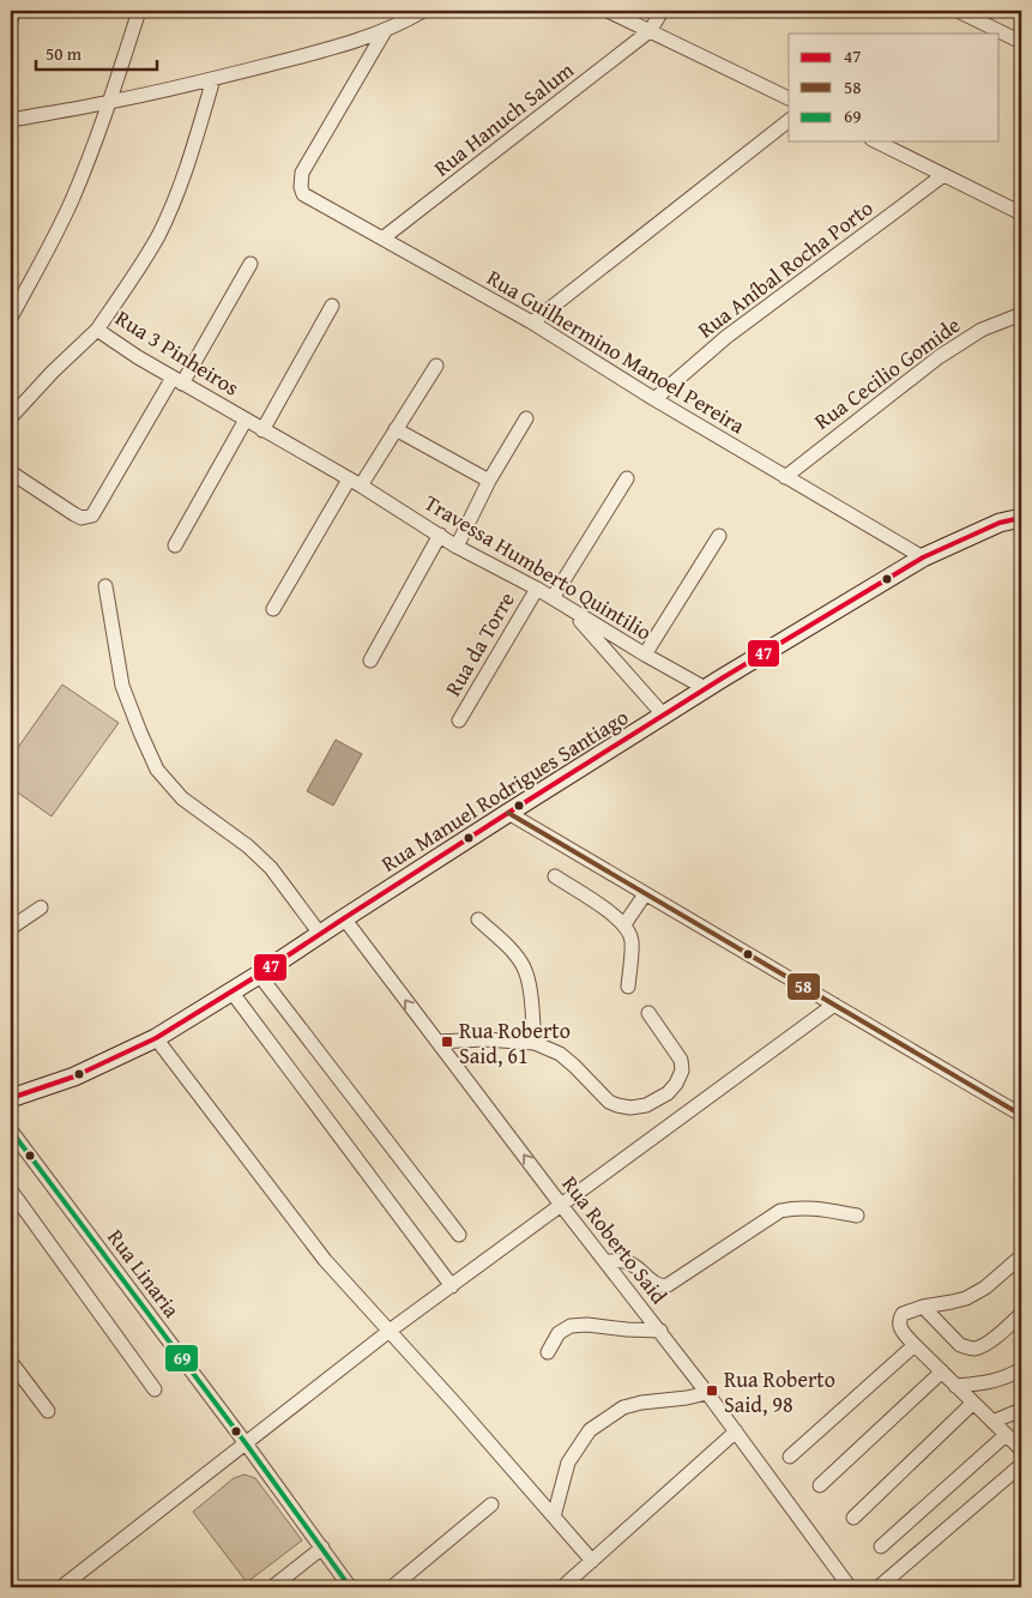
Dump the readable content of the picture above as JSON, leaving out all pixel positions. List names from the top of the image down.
{
  "streets": {
    "main road": ["Rua Manuel Rodrigues Santiago"],
    "street": [
      "Rua Hanuch Salum",
      "Rua Aníbal Rocha Porto",
      "Rua Guilhermino Manoel Pereira",
      "Rua 3 Pinheiros",
      "Rua Cecilio Gomide",
      "Travessa Humberto Quintilio",
      "Rua da Torre",
      "Rua Roberto Said",
      "Rua Linaria"
    ]
  },
  "crossings": [
    ["Rua Hanuch Salum", "Rua Guilhermino Manoel Pereira"],
    ["Rua Aníbal Rocha Porto", "Rua Guilhermino Manoel Pereira"],
    ["Rua Guilhermino Manoel Pereira", "Rua Cecilio Gomide"],
    ["Rua Guilhermino Manoel Pereira", "Rua Manuel Rodrigues Santiago"],
    ["Rua 3 Pinheiros", "Travessa Humberto Quintilio"],
    ["Travessa Humberto Quintilio", "Rua da Torre"],
    ["Travessa Humberto Quintilio", "Rua Manuel Rodrigues Santiago"],
    ["Rua Manuel Rodrigues Santiago", "Rua Roberto Said"]
  ],
  "places": {
    "transit": ["Rua Roberto Said, 61", "Rua Roberto Said, 98"]
  },
  "lines": ["transit line 47", "transit line 58", "transit line 69"],
  "legend": ["47", "58", "69"],
  "scale_bar": "50 m"
}
